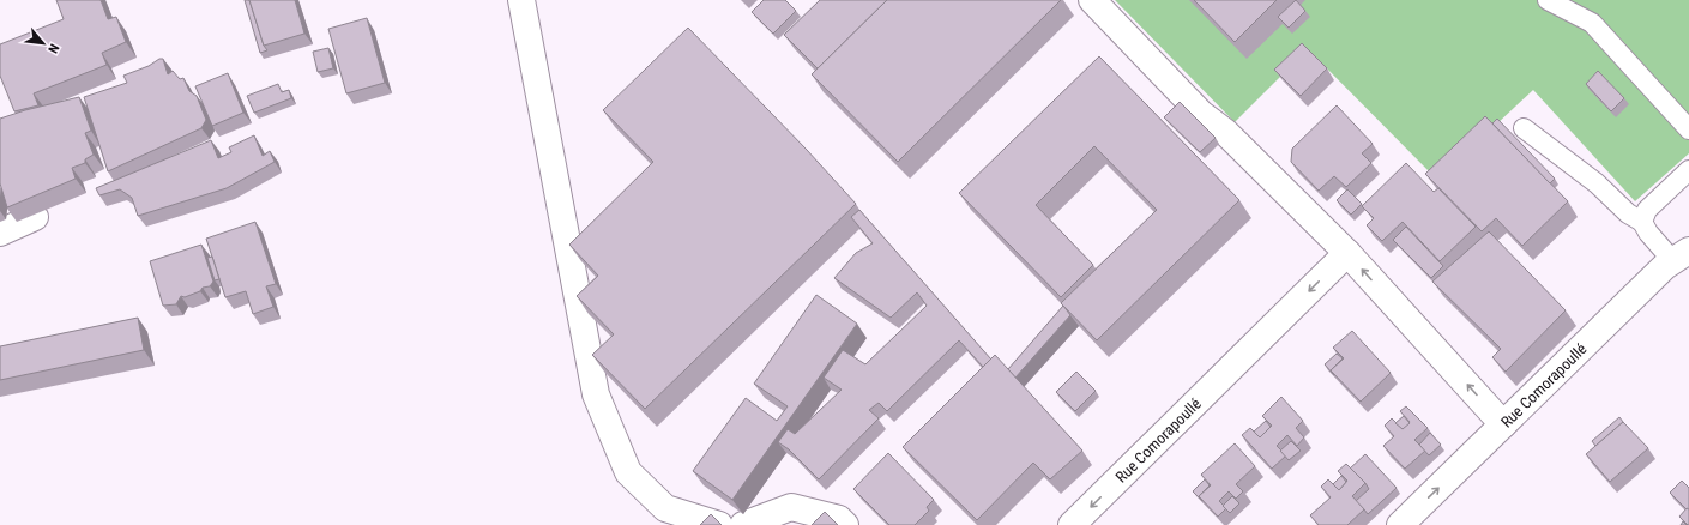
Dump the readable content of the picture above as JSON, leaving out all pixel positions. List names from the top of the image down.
{
  "streets": {
    "street": ["Rue Comorapoullé"]
  },
  "north": "bottom right"
}
